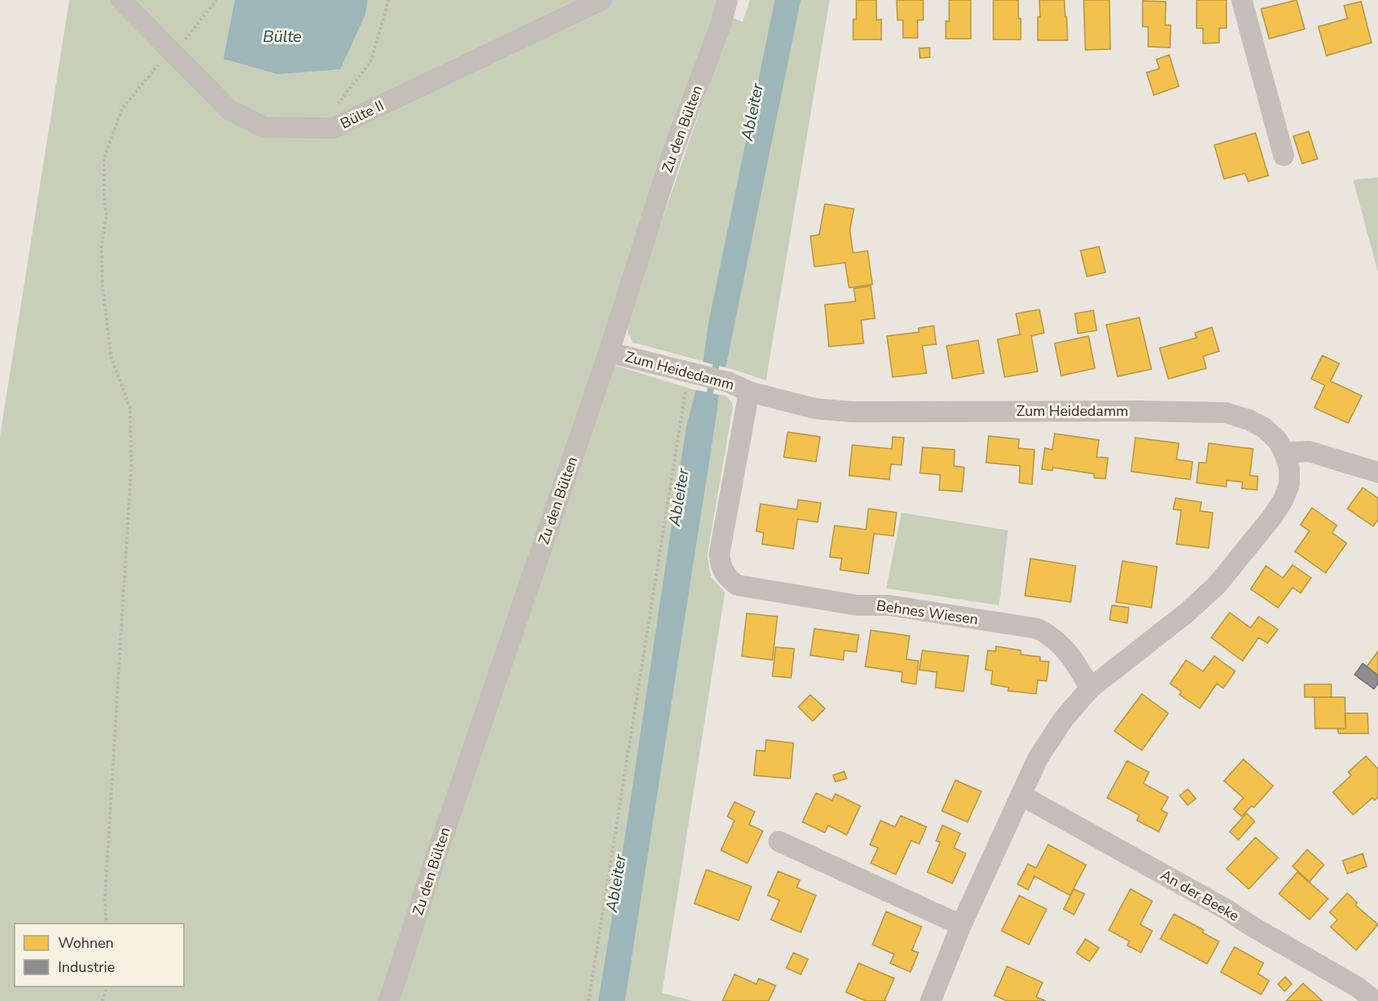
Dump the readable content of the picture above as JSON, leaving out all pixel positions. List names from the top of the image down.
{
  "streets": {
    "street": [
      "Bülte II",
      "Zu den Bülten",
      "Zum Heidedamm",
      "Behnes Wiesen",
      "An der Beeke"
    ]
  },
  "crossings": [
    ["Zu den Bülten", "Zum Heidedamm"],
    ["Zum Heidedamm", "Behnes Wiesen"]
  ],
  "water": ["Bülte", "Ableiter"],
  "legend": ["Wohnen", "Industrie"]
}
